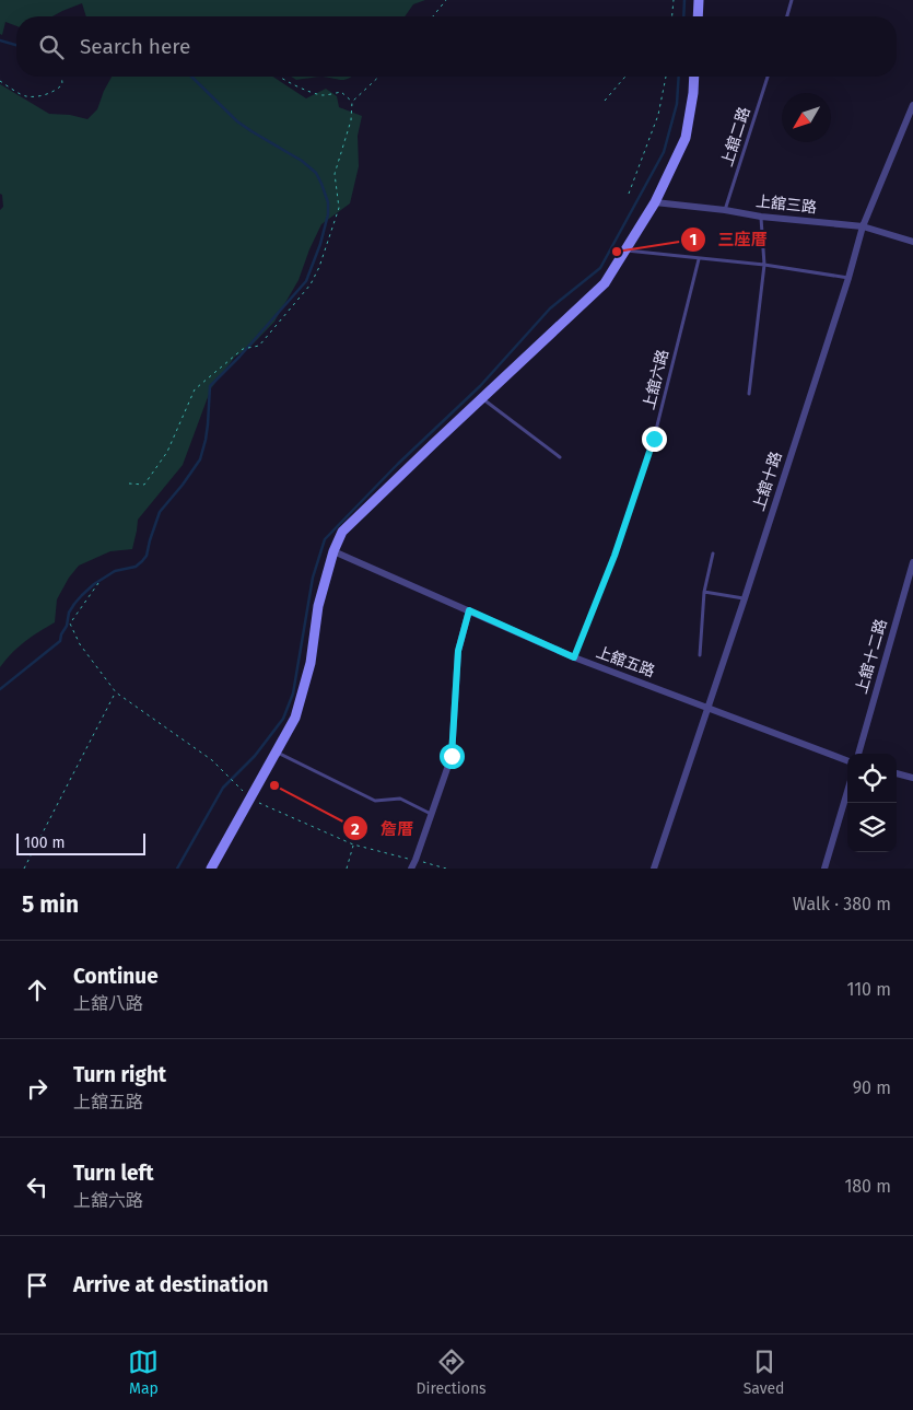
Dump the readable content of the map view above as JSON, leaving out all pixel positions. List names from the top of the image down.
{
  "streets": {
    "street": [
      "上舘三路",
      "上舘十路",
      "上舘十二路",
      "上舘五路"
    ],
    "lane": ["上舘二路", "上舘六路"]
  },
  "crossings": [
    ["上舘二路", "上舘三路"],
    ["上舘三路", "上舘十路"],
    ["上舘六路", "上舘五路"],
    ["上舘十路", "上舘五路"]
  ],
  "places": ["三座厝", "詹厝"],
  "scale_bar": "100 m",
  "north": "bottom left",
  "page": {
    "search": "Search here",
    "scale": "100 m",
    "heading": ["5 min", "Walk · 380 m"],
    "list": [
      ["Continue", "上舘八路", "110 m"],
      ["Turn right", "上舘五路", "90 m"],
      ["Turn left", "上舘六路", "180 m"],
      "Arrive at destination"
    ],
    "nav": ["Map", "Directions", "Saved"]
  }
}
